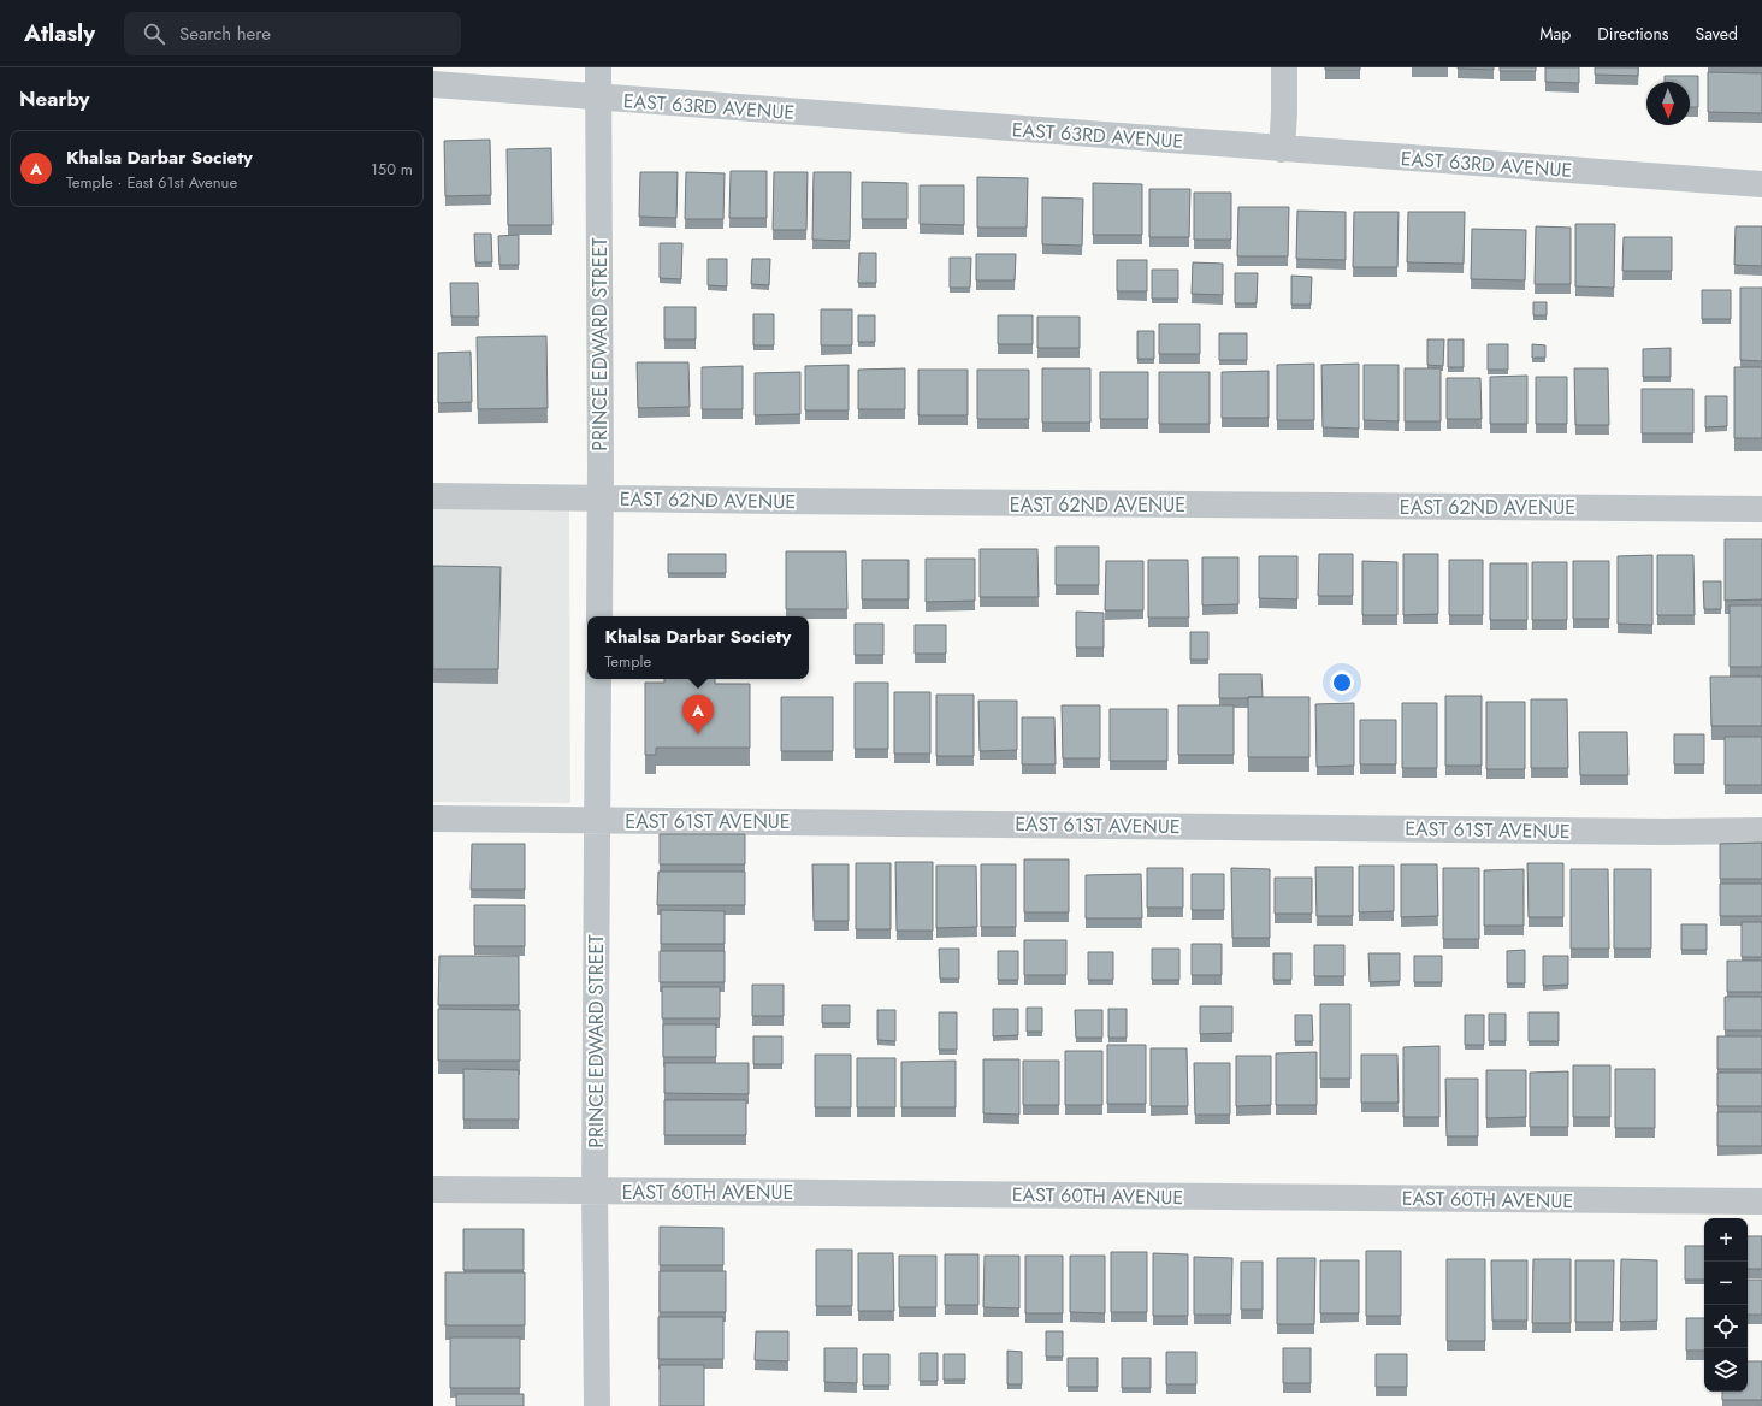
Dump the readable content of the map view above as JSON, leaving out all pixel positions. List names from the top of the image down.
{
  "streets": {
    "street": [
      "EAST 63RD AVENUE",
      "PRINCE EDWARD STREET",
      "EAST 62ND AVENUE",
      "EAST 61ST AVENUE",
      "EAST 60TH AVENUE"
    ]
  },
  "crossings": [
    ["EAST 63RD AVENUE", "PRINCE EDWARD STREET"],
    ["PRINCE EDWARD STREET", "EAST 62ND AVENUE"],
    ["PRINCE EDWARD STREET", "EAST 61ST AVENUE"],
    ["PRINCE EDWARD STREET", "EAST 60TH AVENUE"]
  ],
  "north": "bottom",
  "page": {
    "header": "Atlasly",
    "search": "Search here",
    "nav": ["Map", "Directions", "Saved"],
    "heading": "Nearby",
    "list": [
      {
        "mark": "A",
        "name": "Khalsa Darbar Society",
        "note": "Temple · East 61st Avenue",
        "value": "150 m"
      }
    ],
    "popup": ["Khalsa Darbar Society", "Temple"],
    "pins": "A",
    "map_buttons": ["+", "−"]
  }
}
